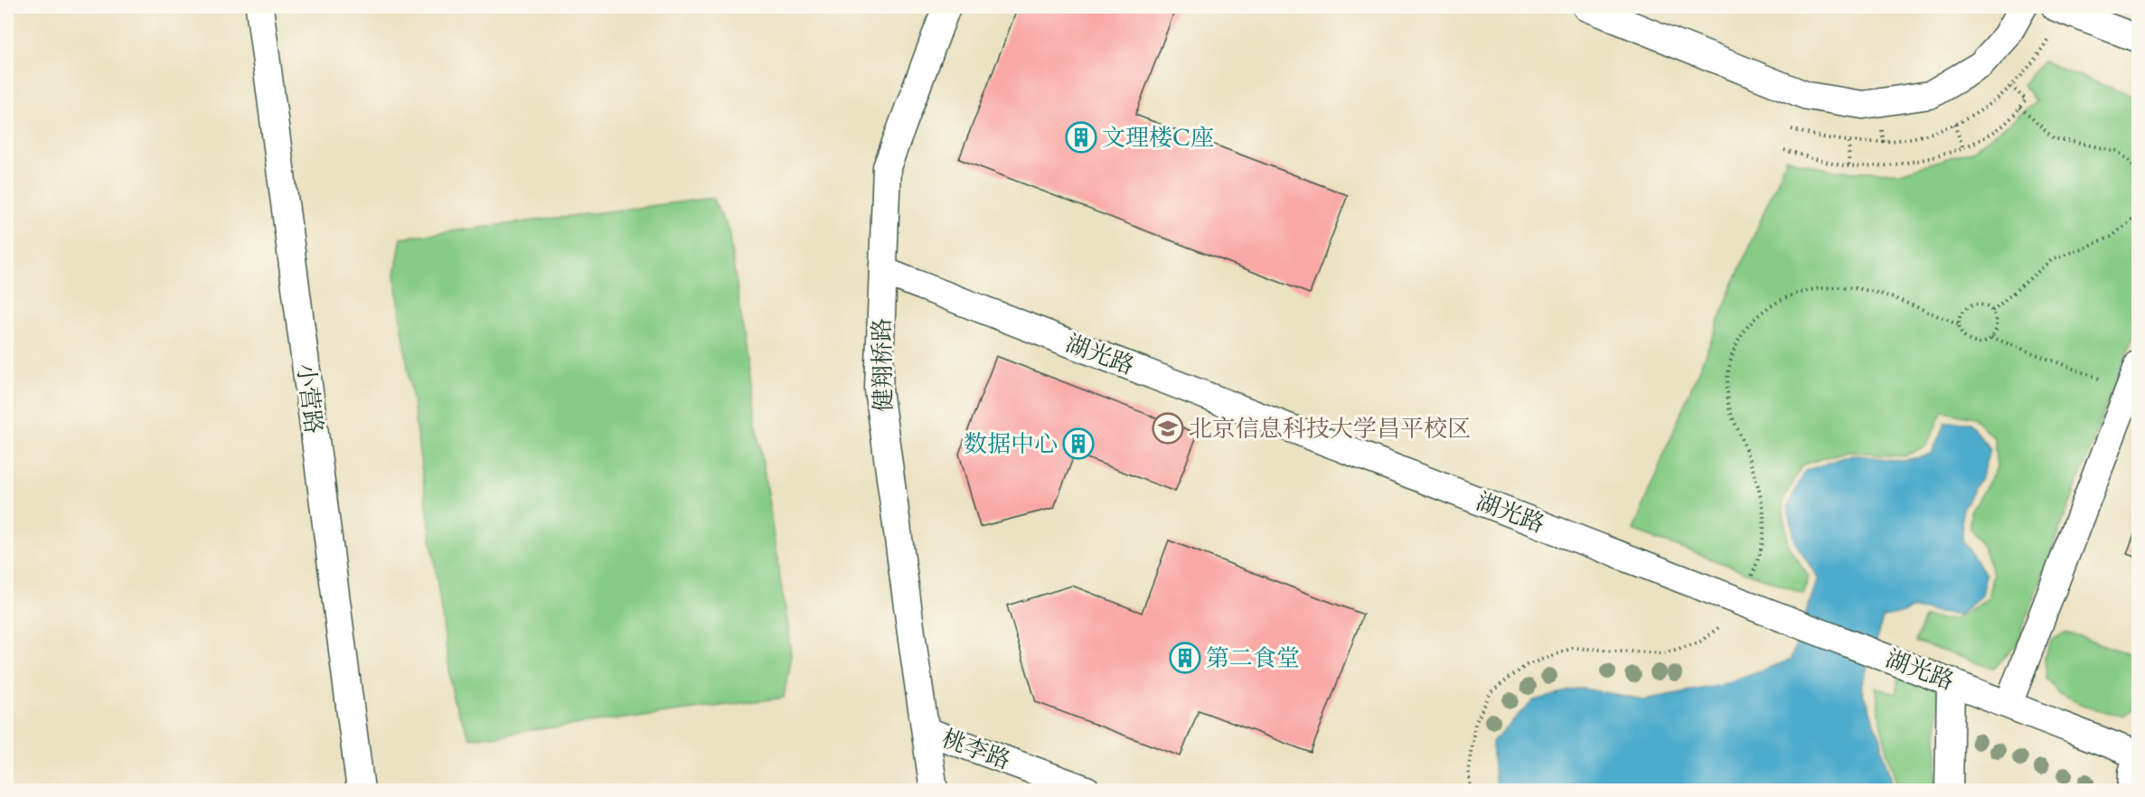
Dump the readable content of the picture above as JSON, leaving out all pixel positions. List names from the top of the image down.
{
  "streets": {
    "street": [
      "湖光路",
      "健翔桥路",
      "小营路",
      "桃李路"
    ]
  },
  "crossings": [
    ["湖光路", "健翔桥路"],
    ["健翔桥路", "桃李路"]
  ],
  "places": {
    "building": ["文理楼C座", "数据中心", "第二食堂"],
    "school or university": ["北京信息科技大学昌平校区"]
  }
}
